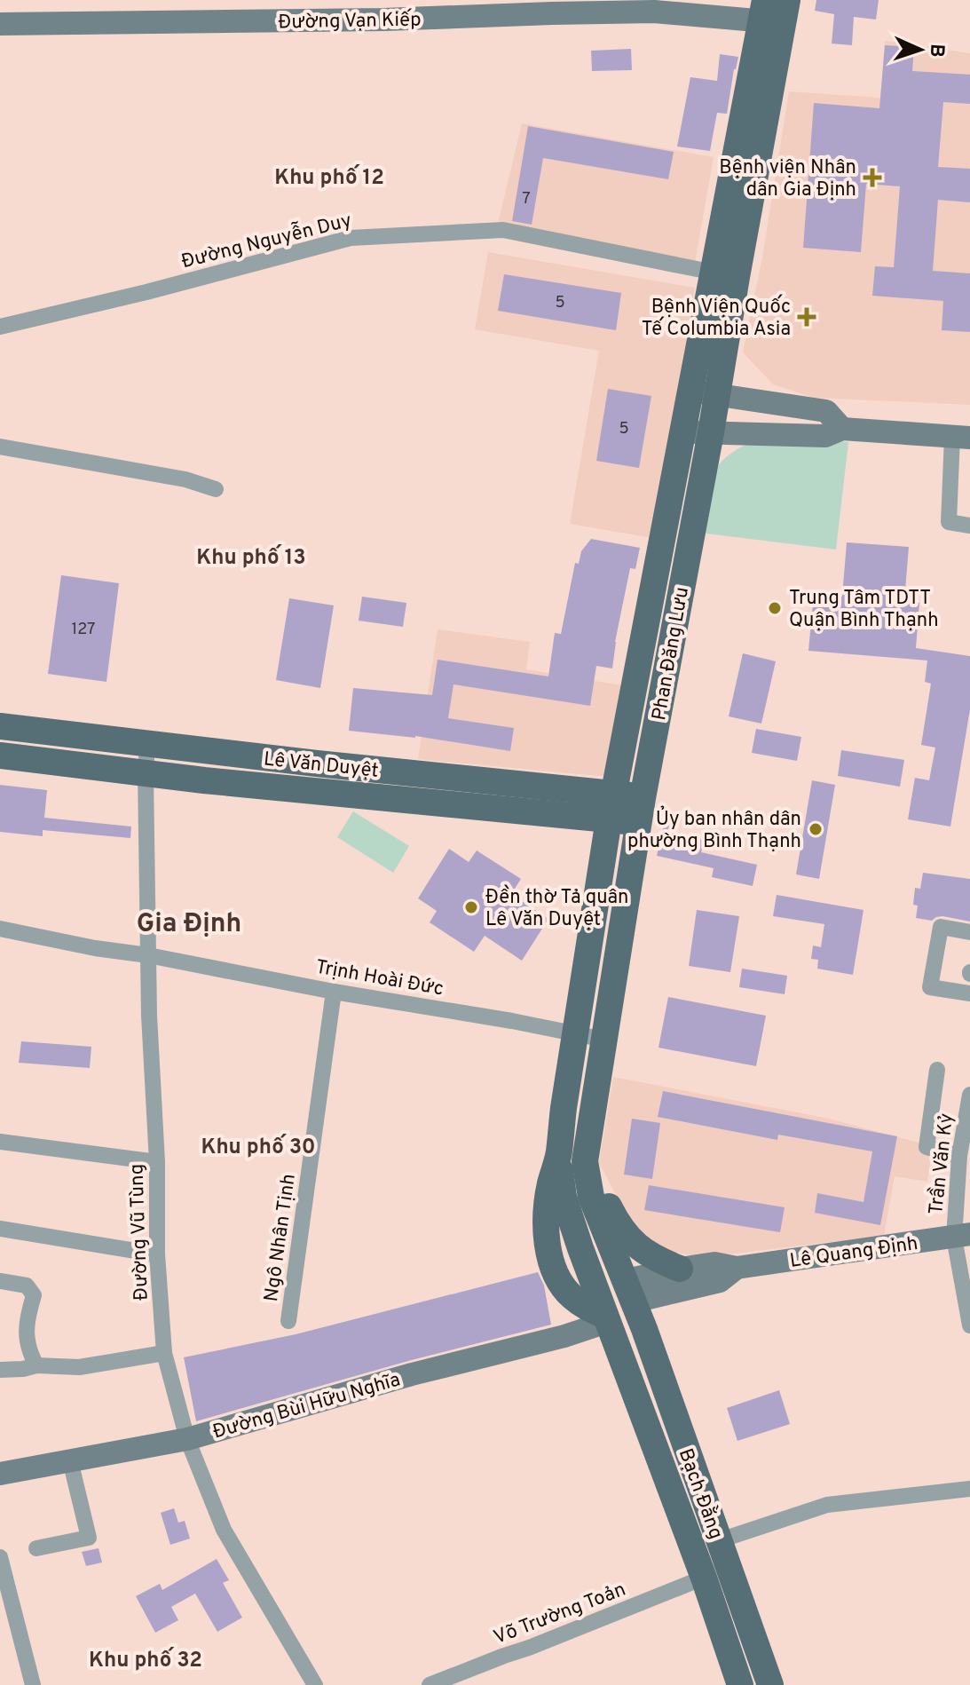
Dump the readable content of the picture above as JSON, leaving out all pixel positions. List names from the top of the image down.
{
  "streets": {
    "main road": ["Phan Đăng Lưu", "Lê Văn Duyệt", "Bạch Đằng"],
    "street": [
      "Đường Vạn Kiếp",
      "Đường Nguyễn Duy",
      "Trịnh Hoài Đức",
      "Trần Văn Kỷ",
      "Đường Vũ Tùng",
      "Ngô Nhân Tịnh",
      "Lê Quang Định",
      "Đường Bùi Hữu Nghĩa",
      "Võ Trường Toản"
    ]
  },
  "crossings": [
    ["Đường Vạn Kiếp", "Phan Đăng Lưu"],
    ["Đường Nguyễn Duy", "Phan Đăng Lưu"],
    ["Phan Đăng Lưu", "Lê Văn Duyệt"],
    ["Phan Đăng Lưu", "Trịnh Hoài Đức"],
    ["Phan Đăng Lưu", "Lê Quang Định"],
    ["Phan Đăng Lưu", "Đường Bùi Hữu Nghĩa"],
    ["Phan Đăng Lưu", "Bạch Đằng"],
    ["Lê Văn Duyệt", "Đường Vũ Tùng"],
    ["Trịnh Hoài Đức", "Đường Vũ Tùng"],
    ["Trịnh Hoài Đức", "Ngô Nhân Tịnh"],
    ["Trần Văn Kỷ", "Lê Quang Định"],
    ["Đường Vũ Tùng", "Đường Bùi Hữu Nghĩa"],
    ["Lê Quang Định", "Bạch Đằng"],
    ["Đường Bùi Hữu Nghĩa", "Bạch Đằng"],
    ["Bạch Đằng", "Võ Trường Toản"]
  ],
  "districts": [
    "Khu phố 12",
    "Khu phố 13",
    "Gia Định",
    "Khu phố 30",
    "Khu phố 32"
  ],
  "places": {
    "health": ["Bệnh viện Nhân dân Gia Định", "Bệnh Viện Quốc Tế Columbia Asia"],
    "other": ["Trung Tâm TDTT Quận Bình Thạnh", "Ủy ban nhân dân phường Bình Thạnh", "Đền thờ Tả quân Lê Văn Duyệt"]
  },
  "house_numbers": [
    "7",
    "5",
    "5",
    "127"
  ],
  "north": "right"
}
